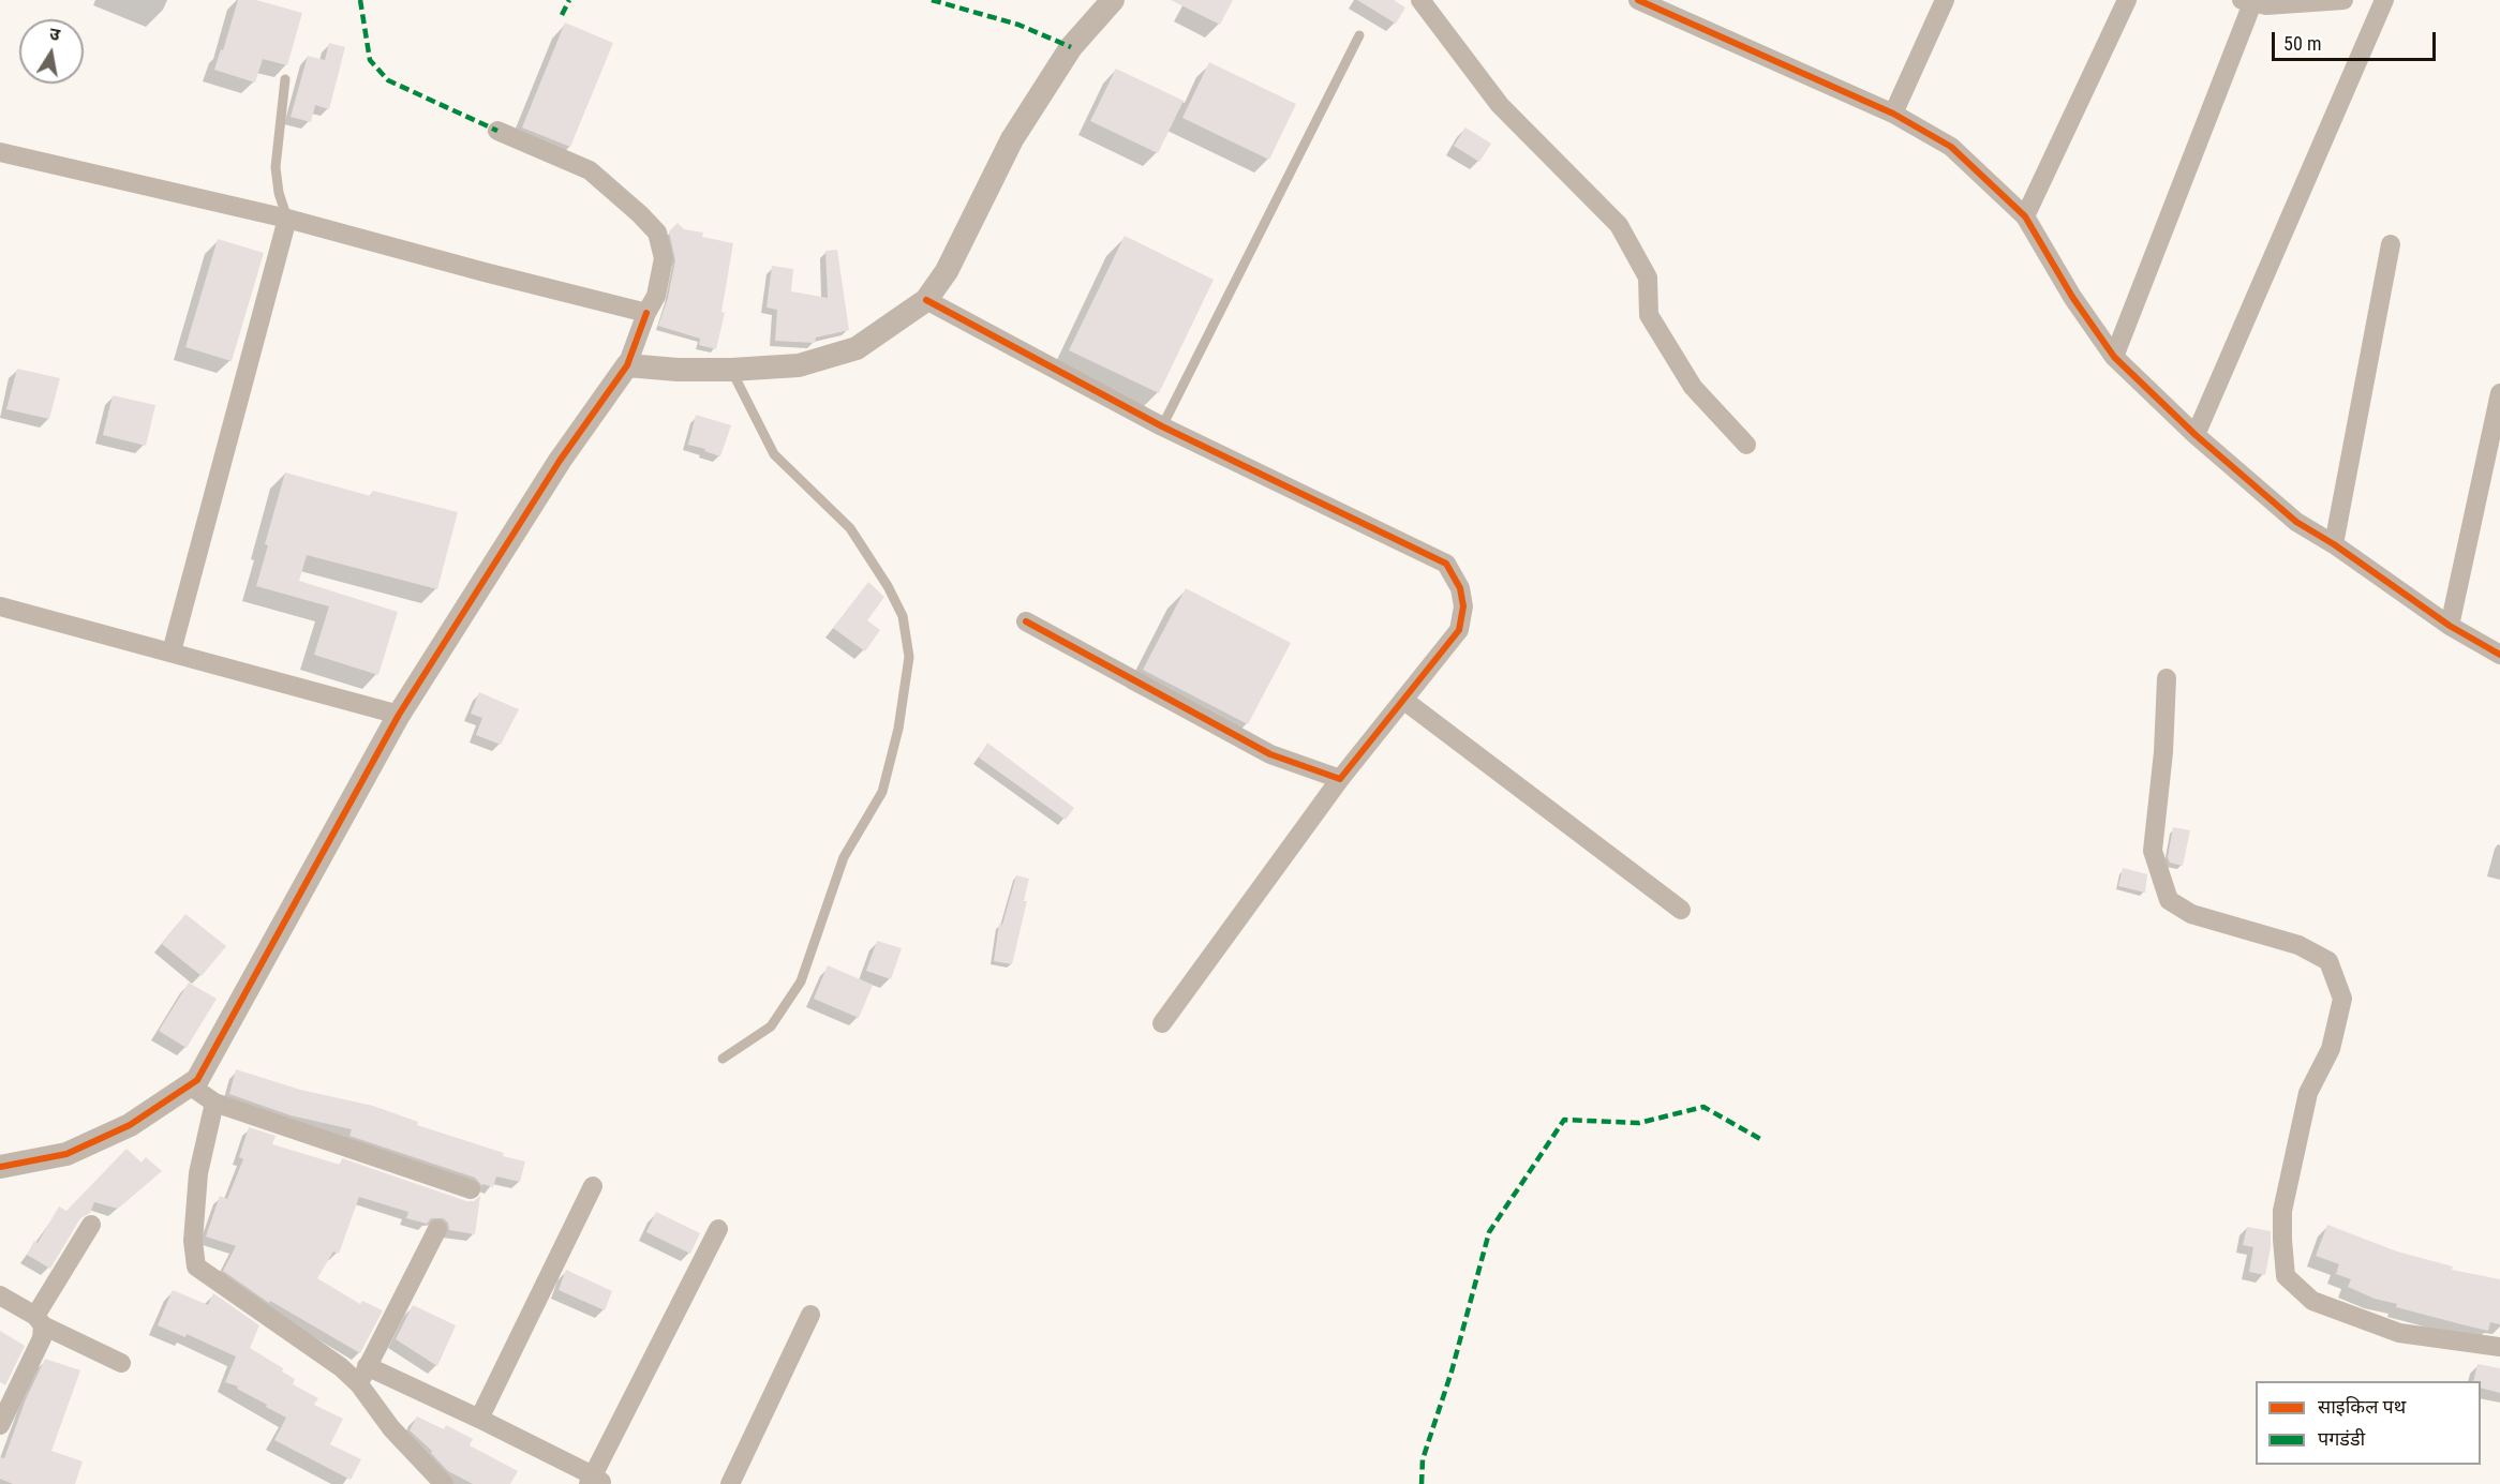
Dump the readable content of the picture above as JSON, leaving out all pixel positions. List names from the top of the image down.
{
  "legend": ["साइकिल पथ", "पगडंडी"],
  "scale_bar": "50 m",
  "north": "top"
}
